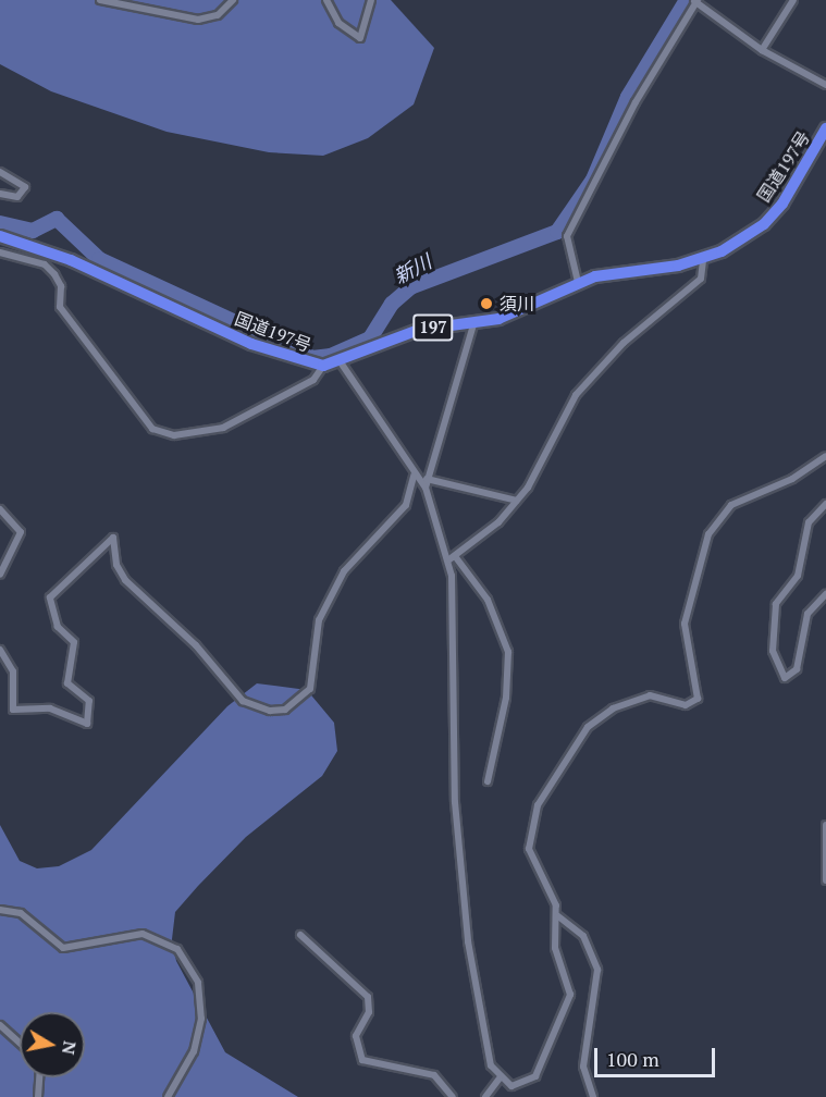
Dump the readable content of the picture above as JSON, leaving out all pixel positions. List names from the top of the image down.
{
  "streets": {
    "highway": ["国道197号", "197"]
  },
  "water": ["新川"],
  "places": ["須川"],
  "scale_bar": "100 m",
  "north": "right"
}
